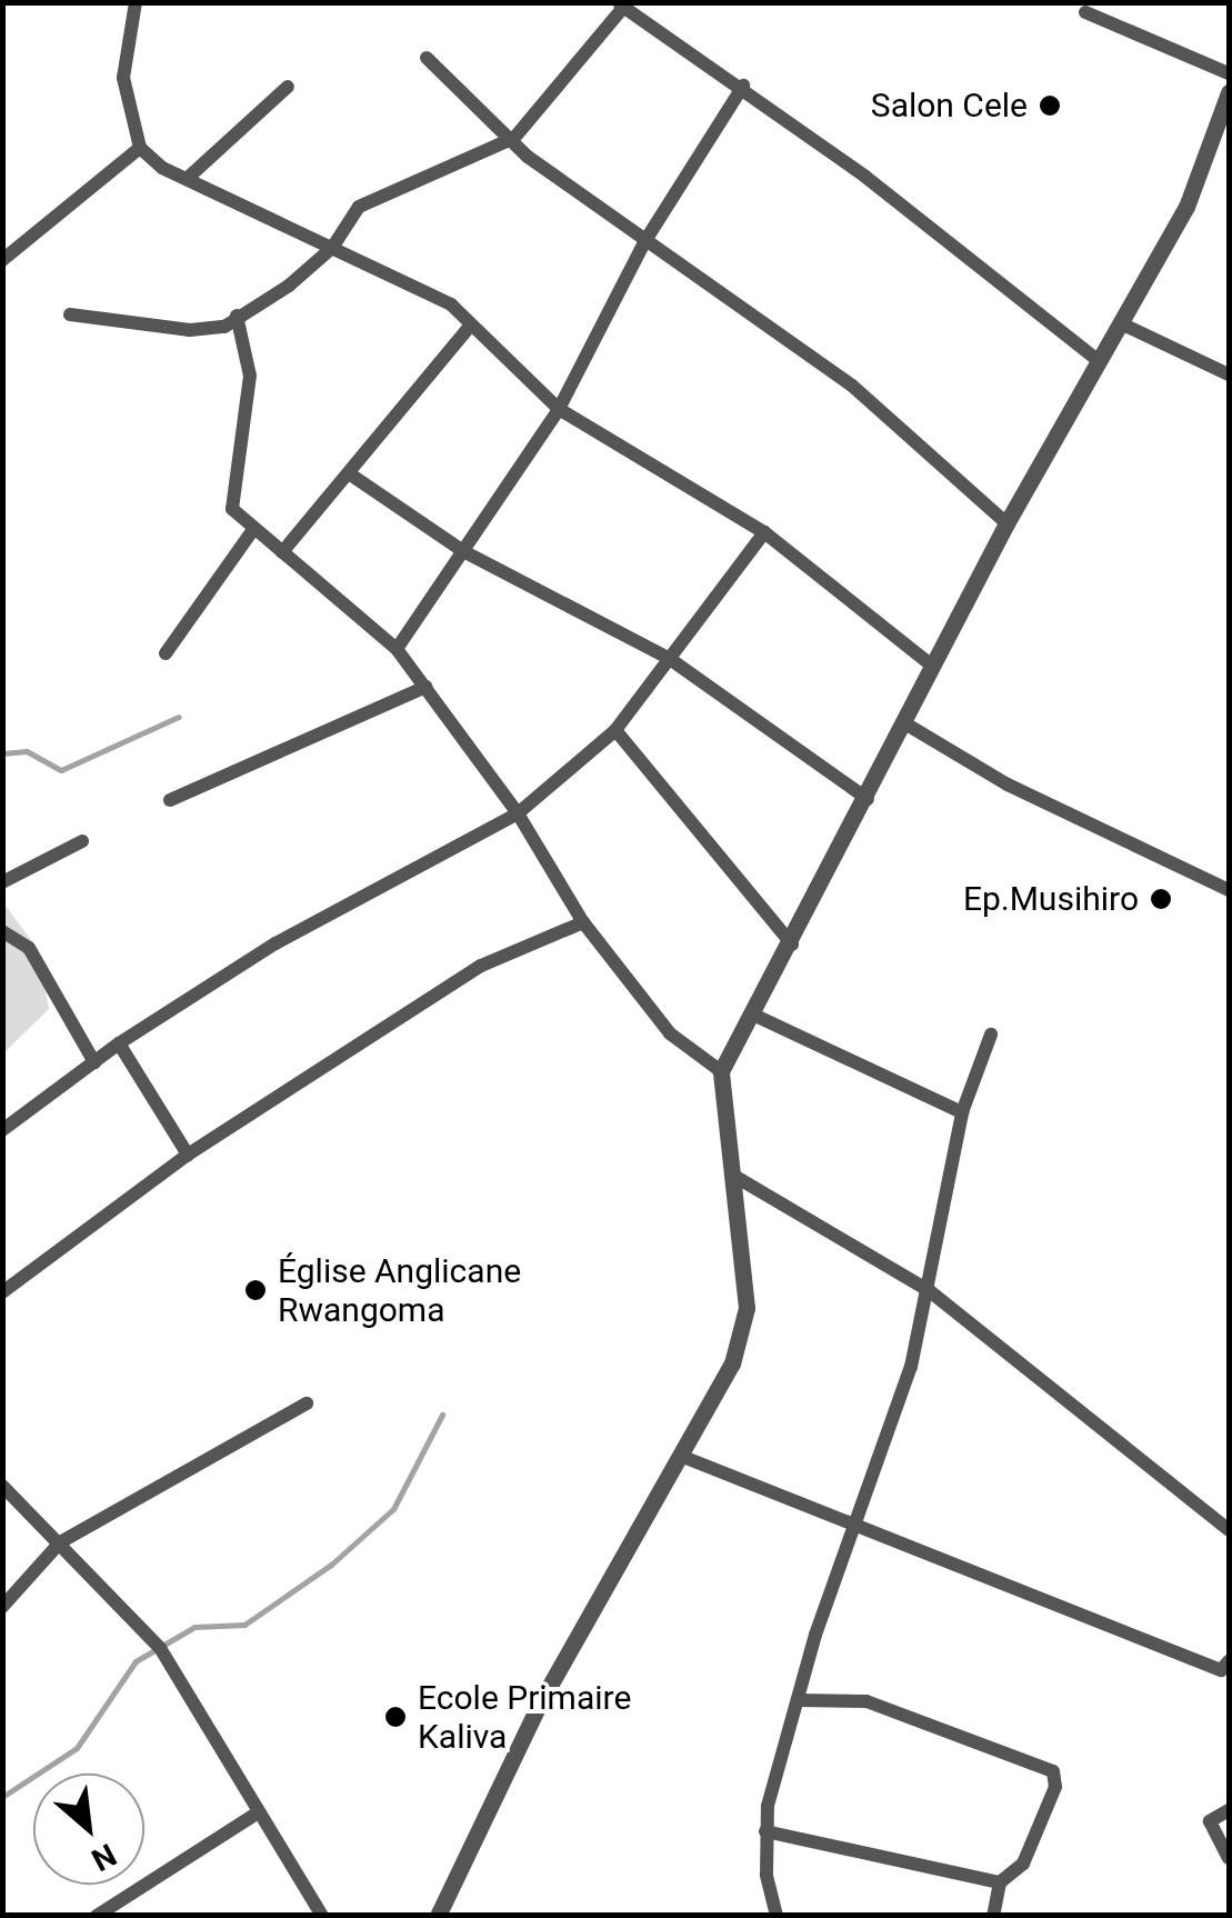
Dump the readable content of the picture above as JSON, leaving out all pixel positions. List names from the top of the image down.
{
  "places": [
    "Salon Cele",
    "Ep.Musihiro",
    "Église Anglicane Rwangoma",
    "Ecole Primaire Kaliva"
  ],
  "north": "bottom right"
}
